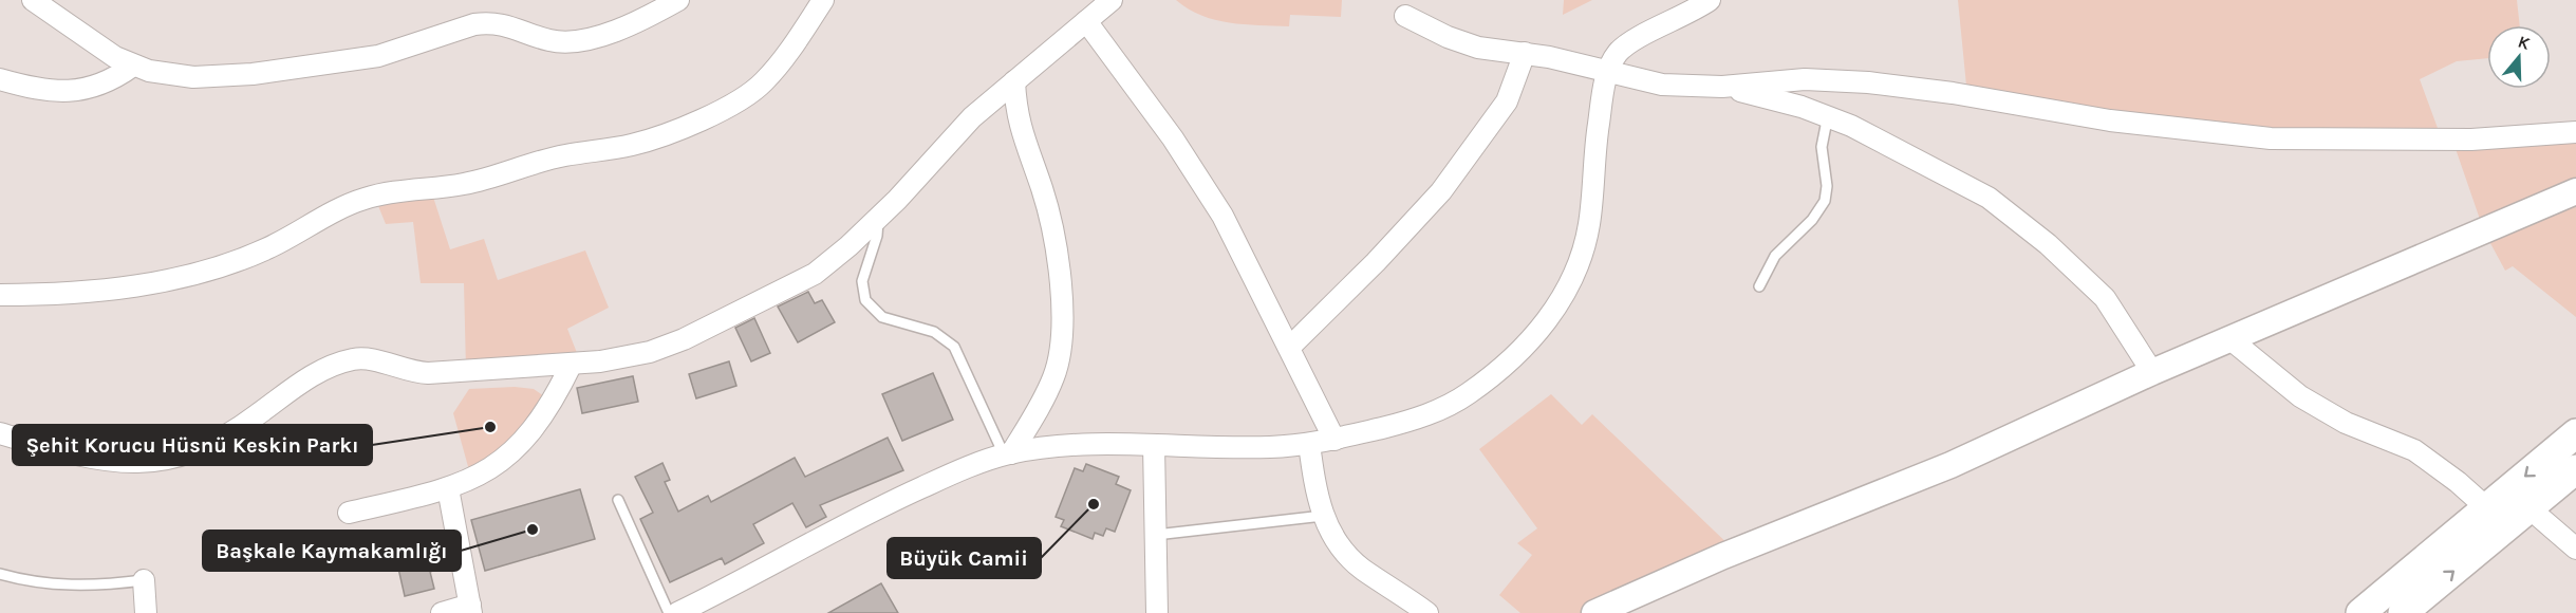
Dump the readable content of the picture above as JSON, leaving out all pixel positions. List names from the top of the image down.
{
  "places": ["Şehit Korucu Hüsnü Keskin Parkı", "Büyük Camii", "Başkale Kaymakamlığı"],
  "north": "top"
}
